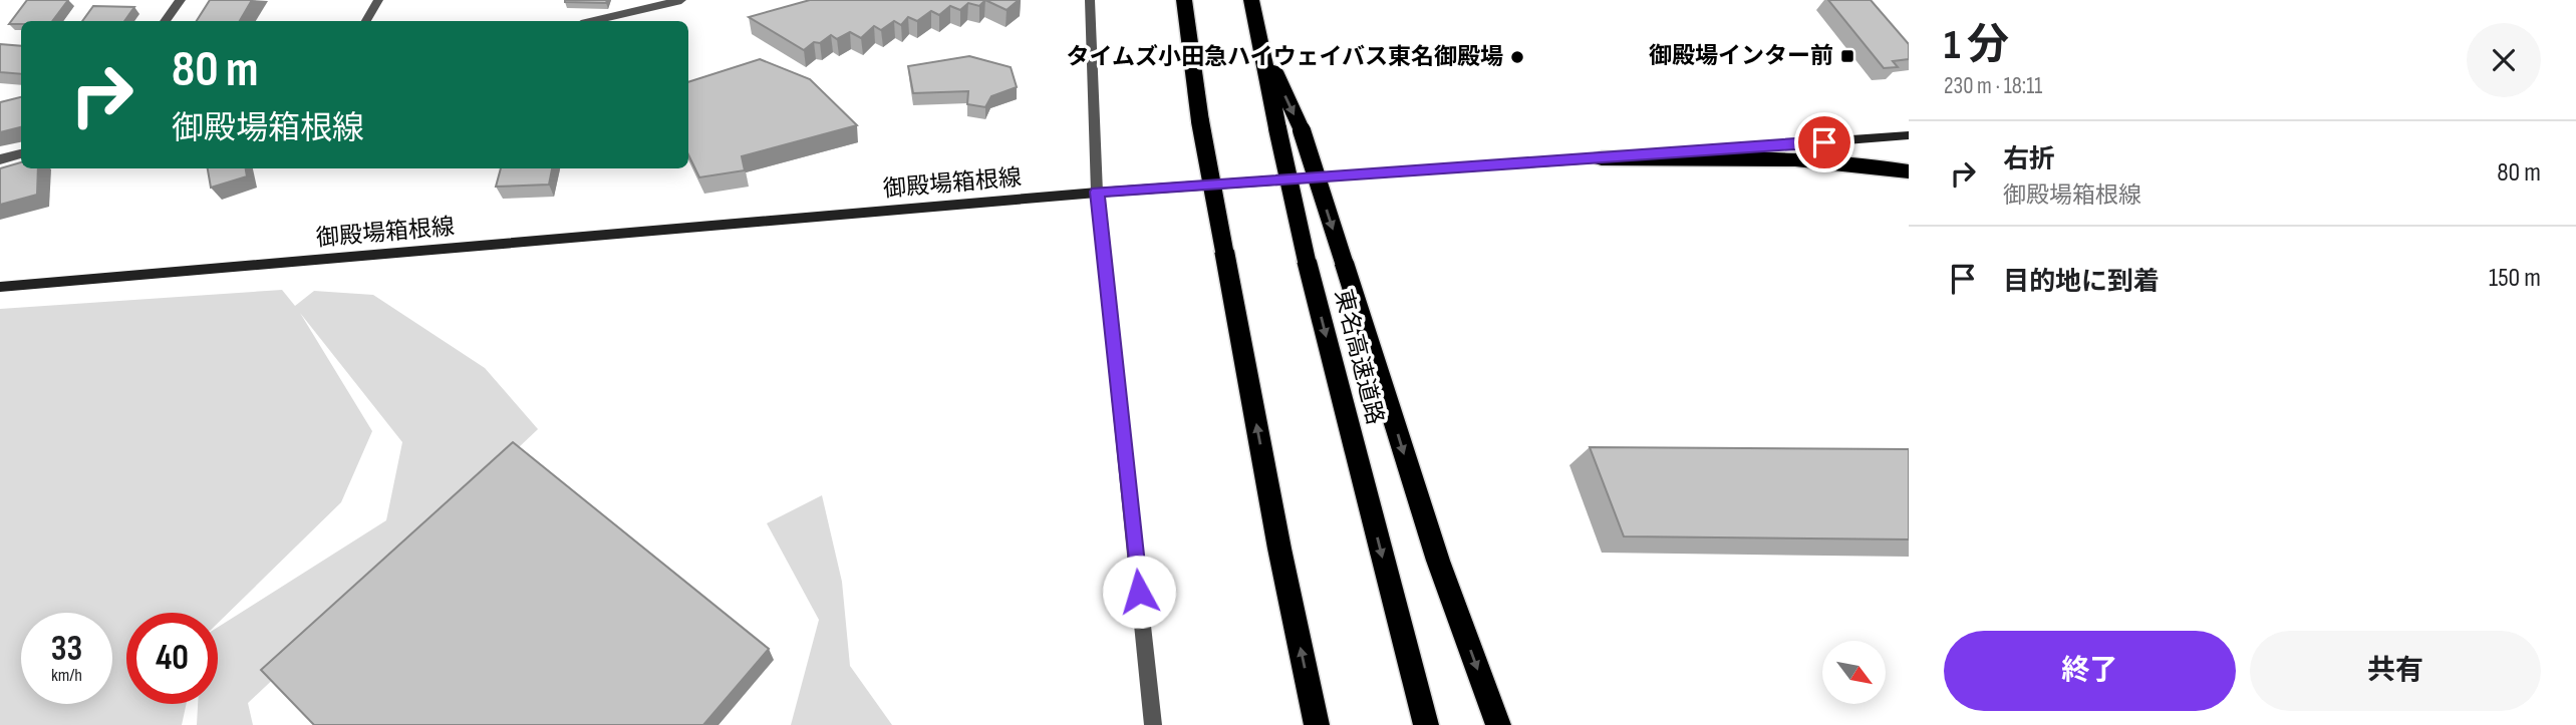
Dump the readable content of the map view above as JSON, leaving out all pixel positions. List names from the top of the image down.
{
  "streets": {
    "highway": ["東名高速道路"],
    "main road": ["御殿場箱根線"]
  },
  "places": {
    "transit": ["御殿場インター前"],
    "other": ["タイムズ小田急ハイウェイバス東名御殿場"]
  },
  "north": "bottom right",
  "page": {
    "heading": ["1 分", "230 m · 18:11"],
    "turn": ["80 m", "御殿場箱根線"],
    "list": [
      {
        "name": "右折",
        "note": "御殿場箱根線",
        "value": "80 m"
      },
      {
        "name": "目的地に到着",
        "value": "150 m"
      }
    ],
    "speed": "33 km/h",
    "limit": "40",
    "buttons": ["終了", "共有"]
  }
}
